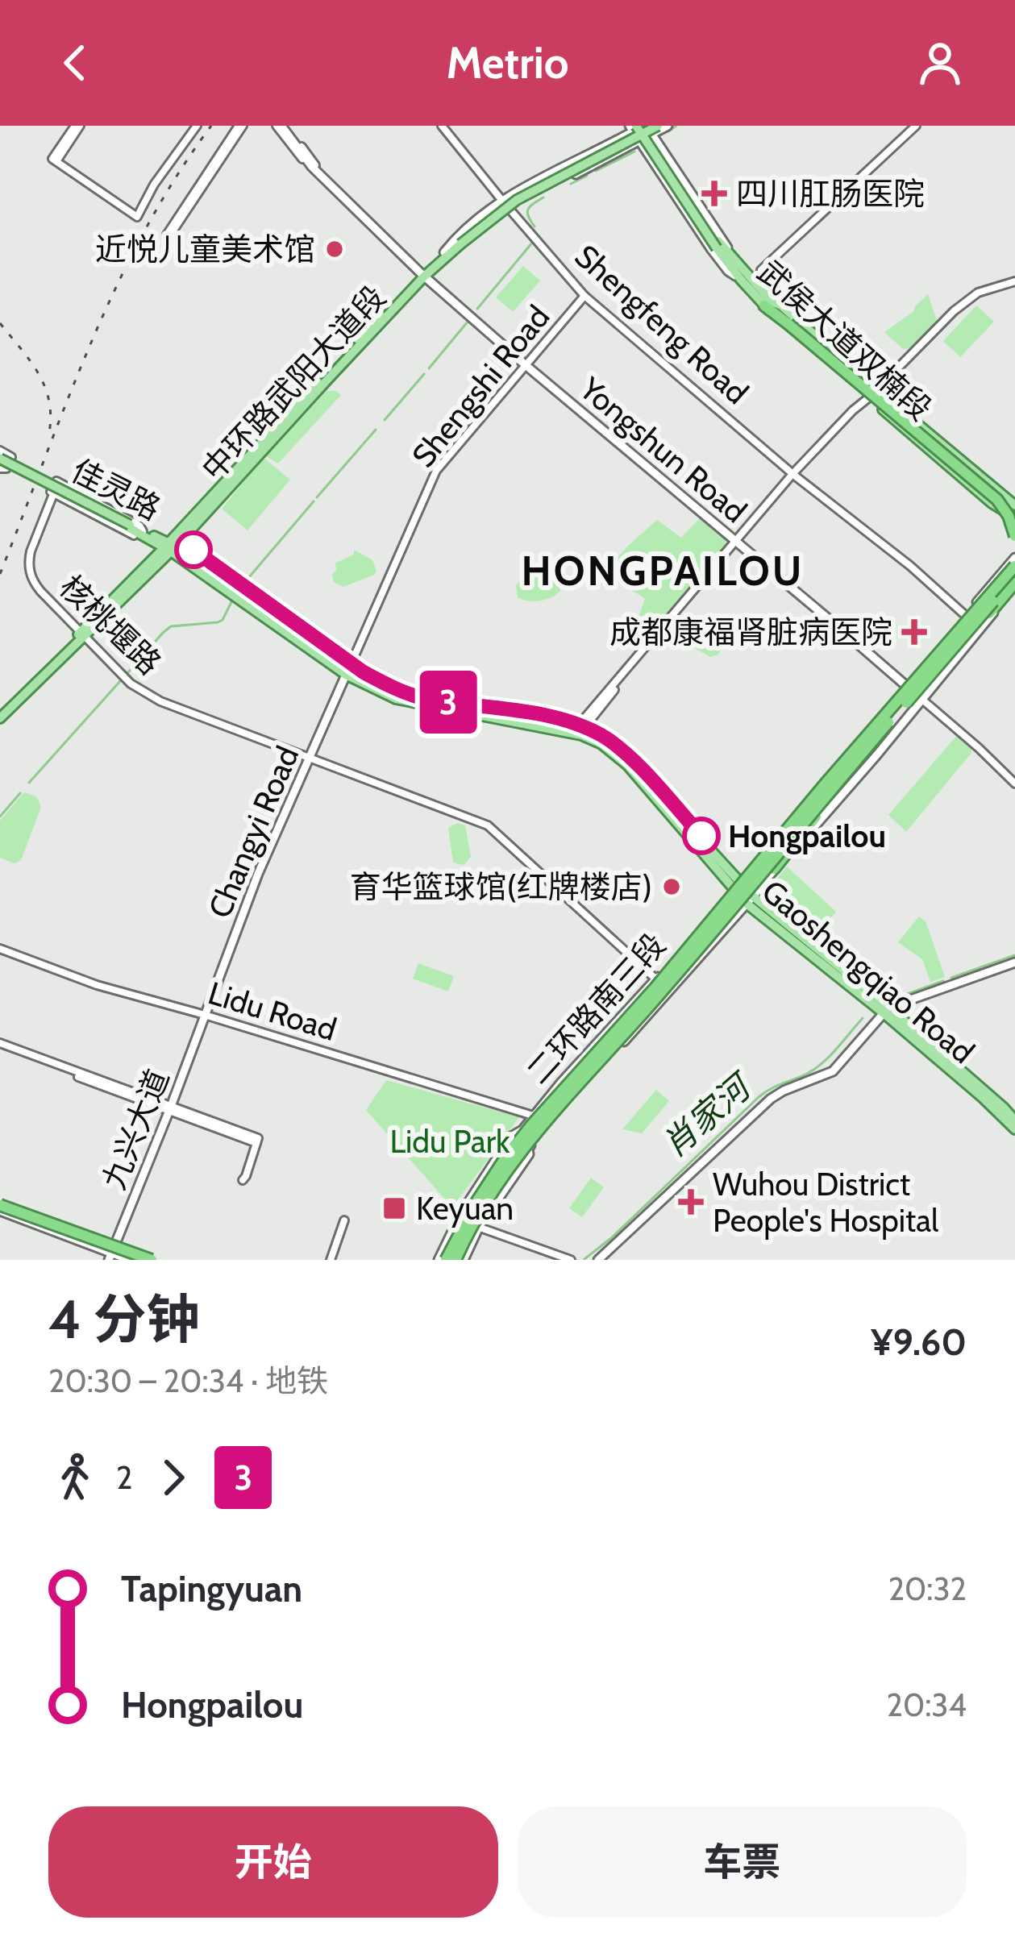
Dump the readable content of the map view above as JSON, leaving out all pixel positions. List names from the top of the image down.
{
  "streets": {
    "main road": [
      "武侯大道双楠段",
      "中环路武阳大道段",
      "Yongshun Road",
      "佳灵路",
      "Changyi Road",
      "Gaoshengqiao Road",
      "二环路南三段",
      "九兴大道"
    ],
    "street": [
      "Shengfeng Road",
      "Shengshi Road",
      "核桃堰路",
      "Lidu Road"
    ]
  },
  "crossings": [
    ["Shengfeng Road", "Shengshi Road"],
    ["Shengfeng Road", "二环路南三段"],
    ["武侯大道双楠段", "中环路武阳大道段"],
    ["中环路武阳大道段", "Yongshun Road"],
    ["中环路武阳大道段", "佳灵路"],
    ["中环路武阳大道段", "核桃堰路"],
    ["Shengshi Road", "Yongshun Road"],
    ["Shengshi Road", "佳灵路"],
    ["Shengshi Road", "Changyi Road"],
    ["Yongshun Road", "二环路南三段"],
    ["佳灵路", "Changyi Road"],
    ["佳灵路", "Gaoshengqiao Road"],
    ["佳灵路", "二环路南三段"],
    ["核桃堰路", "Changyi Road"],
    ["核桃堰路", "二环路南三段"],
    ["Changyi Road", "Lidu Road"],
    ["Changyi Road", "九兴大道"],
    ["Gaoshengqiao Road", "二环路南三段"],
    ["二环路南三段", "Lidu Road"],
    ["Lidu Road", "九兴大道"]
  ],
  "districts": ["HONGPAILOU"],
  "water": ["肖家河"],
  "parks": ["Lidu Park"],
  "places": {
    "health": ["四川肛肠医院", "成都康福肾脏病医院", "Wuhou District People's Hospital"],
    "other": ["近悦儿童美术馆", "Hongpailou", "育华篮球馆(红牌楼店)"],
    "transit": ["Keyuan"]
  },
  "lines": ["metro line 3"],
  "page": {
    "header": "Metrio",
    "on_map": "3",
    "heading": ["4 分钟", "20:30 – 20:34 · 地铁", "¥9.60"],
    "legs": ["2", "3"],
    "list": [
      {
        "name": "Tapingyuan",
        "value": "20:32"
      },
      {
        "name": "Hongpailou",
        "value": "20:34"
      }
    ],
    "buttons": ["开始", "车票"]
  }
}
